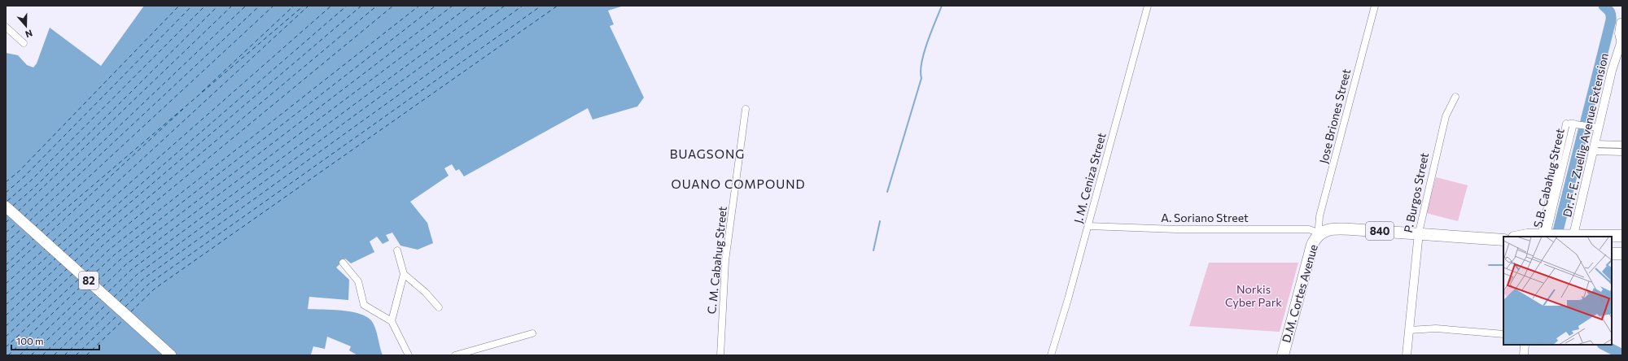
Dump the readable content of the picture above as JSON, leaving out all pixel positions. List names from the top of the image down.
{
  "streets": {
    "highway": ["840", "D.M. Cortes Avenue"],
    "main road": ["82"],
    "street": [
      "Jose Briones Street",
      "Dr. F. E. Zuellig Avenue Extension",
      "J. M. Ceniza Street",
      "S.B. Cabahug Street",
      "P. Burgos Street",
      "A. Soriano Street",
      "C. M. Cabahug Street"
    ]
  },
  "crossings": [
    ["Jose Briones Street", "A. Soriano Street"],
    ["Jose Briones Street", "840"],
    ["Jose Briones Street", "D.M. Cortes Avenue"],
    ["Dr. F. E. Zuellig Avenue Extension", "S.B. Cabahug Street"],
    ["J. M. Ceniza Street", "A. Soriano Street"],
    ["P. Burgos Street", "840"],
    ["A. Soriano Street", "840"],
    ["A. Soriano Street", "D.M. Cortes Avenue"],
    ["840", "D.M. Cortes Avenue"]
  ],
  "districts": ["BUAGSONG", "OUANO COMPOUND"],
  "parks": ["Norkis Cyber Park"],
  "scale_bar": "100 m",
  "north": "bottom"
}
